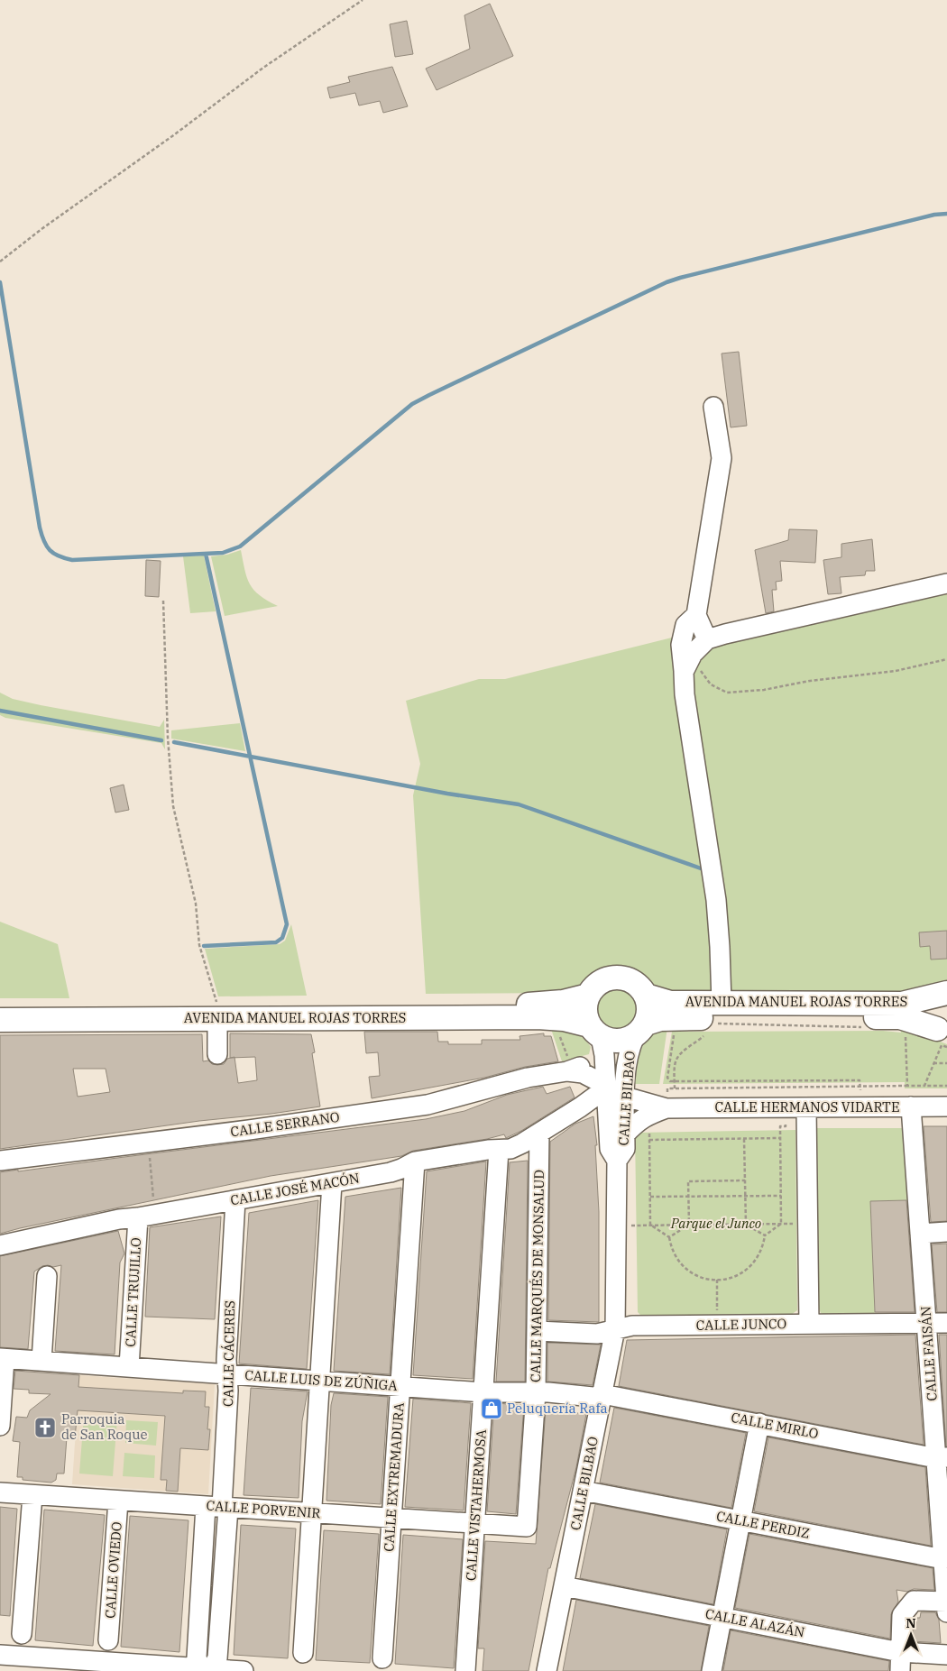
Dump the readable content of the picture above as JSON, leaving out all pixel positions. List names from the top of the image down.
{
  "streets": {
    "main road": ["AVENIDA MANUEL ROJAS TORRES"],
    "street": [
      "CALLE BILBAO",
      "CALLE HERMANOS VIDARTE",
      "CALLE SERRANO",
      "CALLE JOSÉ MACÓN",
      "CALLE MARQUÉS DE MONSALUD",
      "CALLE TRUJILLO",
      "CALLE JUNCO",
      "CALLE CÁCERES",
      "CALLE FAISÁN",
      "CALLE LUIS DE ZÚÑIGA",
      "CALLE MIRLO",
      "CALLE EXTREMADURA",
      "CALLE VISTAHERMOSA",
      "CALLE PORVENIR",
      "CALLE PERDIZ",
      "CALLE OVIEDO",
      "CALLE ALAZÁN"
    ]
  },
  "crossings": [
    ["AVENIDA MANUEL ROJAS TORRES", "CALLE BILBAO"],
    ["AVENIDA MANUEL ROJAS TORRES", "CALLE SERRANO"],
    ["CALLE BILBAO", "CALLE HERMANOS VIDARTE"],
    ["CALLE BILBAO", "CALLE SERRANO"],
    ["CALLE BILBAO", "CALLE JOSÉ MACÓN"],
    ["CALLE BILBAO", "CALLE JUNCO"],
    ["CALLE BILBAO", "CALLE LUIS DE ZÚÑIGA"],
    ["CALLE BILBAO", "CALLE MIRLO"],
    ["CALLE BILBAO", "CALLE PERDIZ"],
    ["CALLE BILBAO", "CALLE ALAZÁN"],
    ["CALLE HERMANOS VIDARTE", "CALLE FAISÁN"],
    ["CALLE SERRANO", "CALLE JOSÉ MACÓN"],
    ["CALLE JOSÉ MACÓN", "CALLE MARQUÉS DE MONSALUD"],
    ["CALLE JOSÉ MACÓN", "CALLE TRUJILLO"],
    ["CALLE JOSÉ MACÓN", "CALLE CÁCERES"],
    ["CALLE JOSÉ MACÓN", "CALLE EXTREMADURA"],
    ["CALLE JOSÉ MACÓN", "CALLE VISTAHERMOSA"],
    ["CALLE MARQUÉS DE MONSALUD", "CALLE JUNCO"],
    ["CALLE MARQUÉS DE MONSALUD", "CALLE LUIS DE ZÚÑIGA"],
    ["CALLE MARQUÉS DE MONSALUD", "CALLE PORVENIR"],
    ["CALLE TRUJILLO", "CALLE LUIS DE ZÚÑIGA"],
    ["CALLE JUNCO", "CALLE FAISÁN"],
    ["CALLE CÁCERES", "CALLE LUIS DE ZÚÑIGA"],
    ["CALLE CÁCERES", "CALLE PORVENIR"],
    ["CALLE FAISÁN", "CALLE MIRLO"],
    ["CALLE FAISÁN", "CALLE PERDIZ"],
    ["CALLE FAISÁN", "CALLE ALAZÁN"],
    ["CALLE LUIS DE ZÚÑIGA", "CALLE MIRLO"],
    ["CALLE LUIS DE ZÚÑIGA", "CALLE EXTREMADURA"],
    ["CALLE LUIS DE ZÚÑIGA", "CALLE VISTAHERMOSA"],
    ["CALLE EXTREMADURA", "CALLE PORVENIR"],
    ["CALLE VISTAHERMOSA", "CALLE PORVENIR"],
    ["CALLE PORVENIR", "CALLE OVIEDO"]
  ],
  "parks": ["Parque el Junco"],
  "places": {
    "shop": ["Peluquería Rafa"],
    "church": ["Parroquia de San Roque"]
  },
  "north": "top"
}
